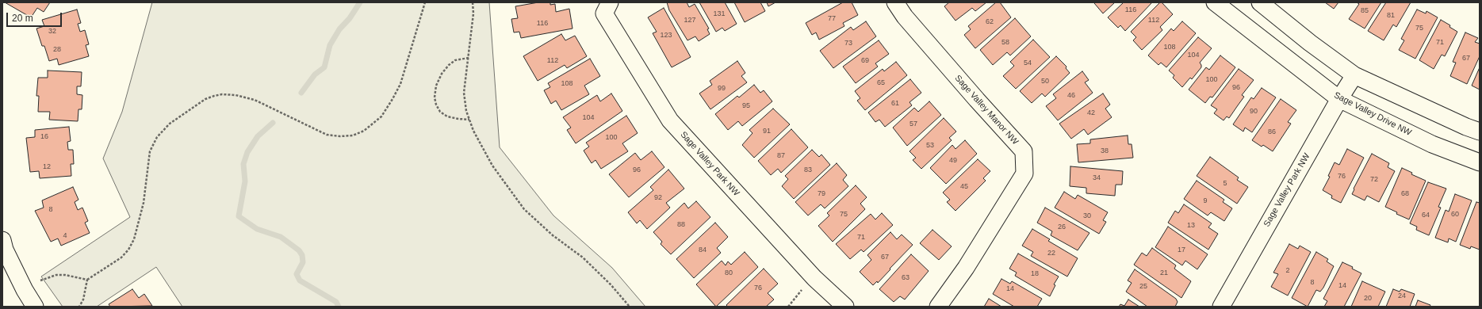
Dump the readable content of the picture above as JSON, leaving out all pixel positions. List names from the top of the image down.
{
  "streets": {
    "street": ["Sage Valley Manor NW", "Sage Valley Drive NW", "Sage Valley Park NW"]
  },
  "crossings": [
    ["Sage Valley Drive NW", "Sage Valley Park NW"]
  ],
  "house_numbers": [
    "116",
    "85",
    "131",
    "81",
    "77",
    "127",
    "112",
    "62",
    "116",
    "75",
    "32",
    "123",
    "58",
    "71",
    "73",
    "108",
    "28",
    "104",
    "67",
    "112",
    "69",
    "54",
    "100",
    "50",
    "65",
    "108",
    "96",
    "99",
    "46",
    "61",
    "95",
    "90",
    "42",
    "104",
    "57",
    "91",
    "86",
    "16",
    "100",
    "53",
    "38",
    "87",
    "49",
    "12",
    "96",
    "83",
    "76",
    "34",
    "72",
    "5",
    "45",
    "79",
    "68",
    "92",
    "9",
    "8",
    "75",
    "60",
    "64",
    "30",
    "88",
    "13",
    "26",
    "4",
    "71",
    "84",
    "17",
    "22",
    "67",
    "2",
    "80",
    "21",
    "18",
    "63",
    "8",
    "14",
    "25",
    "76",
    "14",
    "24",
    "20"
  ],
  "scale_bar": "20 m"
}
